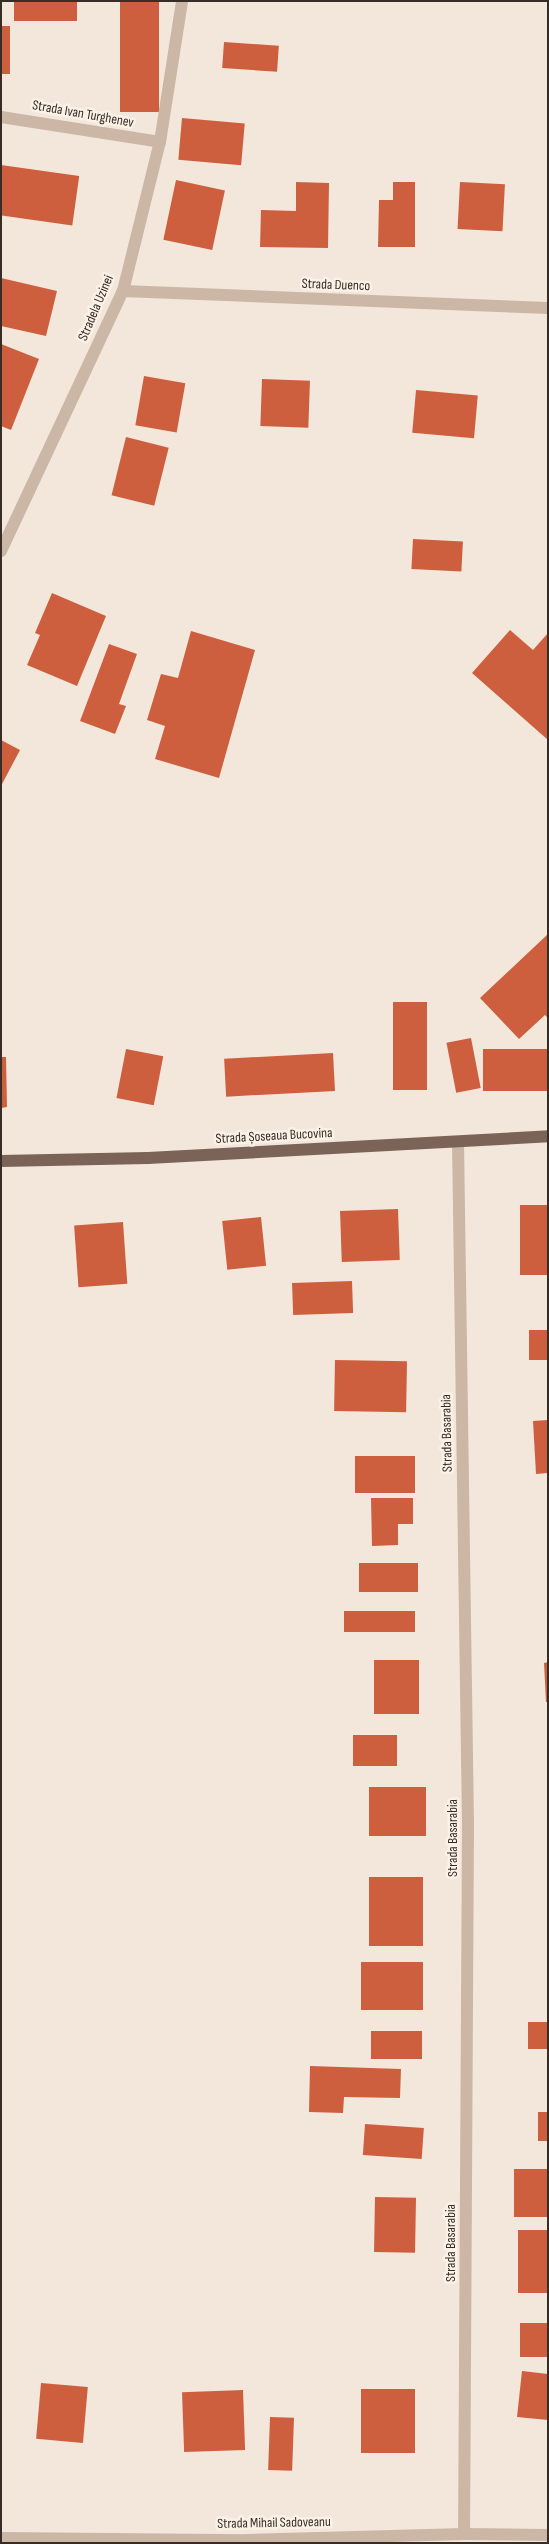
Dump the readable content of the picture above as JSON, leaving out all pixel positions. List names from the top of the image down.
{
  "streets": {
    "main road": ["Strada Șoseaua Bucovina"],
    "street": [
      "Strada Ivan Turghenev",
      "Strada Duenco",
      "Stradela Uzinei",
      "Strada Basarabia",
      "Strada Mihail Sadoveanu"
    ]
  },
  "crossings": [
    ["Strada Ivan Turghenev", "Stradela Uzinei"],
    ["Strada Duenco", "Stradela Uzinei"],
    ["Strada Șoseaua Bucovina", "Strada Basarabia"],
    ["Strada Basarabia", "Strada Mihail Sadoveanu"]
  ]
}
